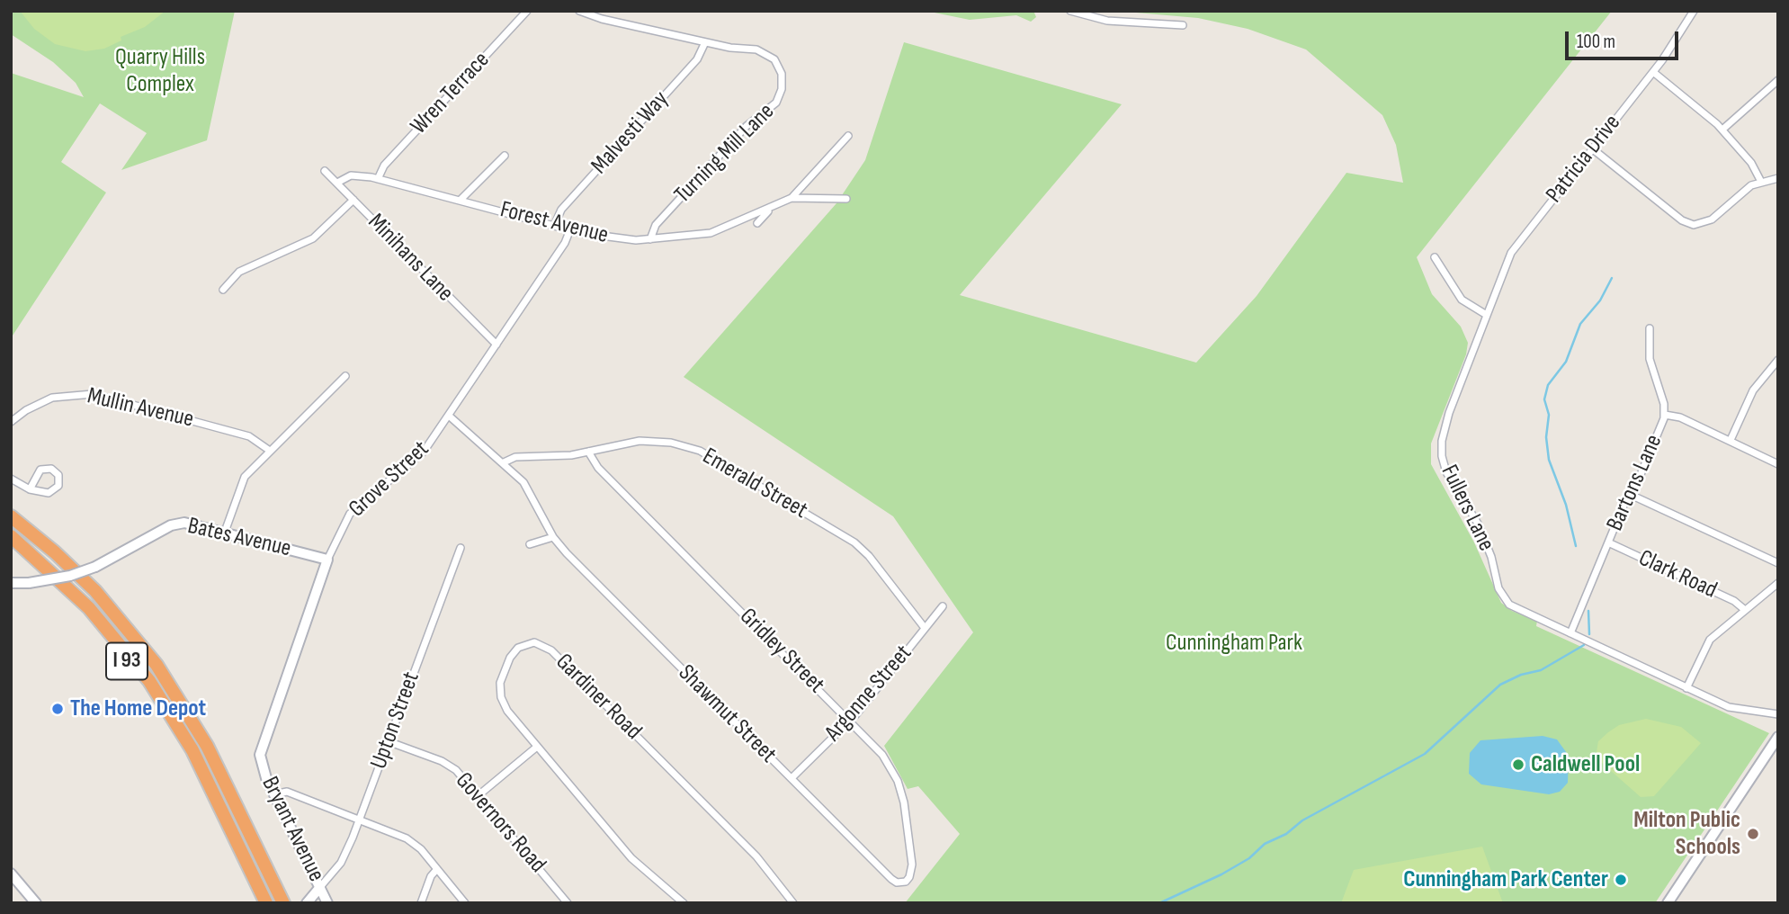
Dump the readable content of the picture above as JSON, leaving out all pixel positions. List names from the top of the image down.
{
  "streets": {
    "highway": ["I 93"],
    "street": [
      "Wren Terrace",
      "Malvesti Way",
      "Turning Mill Lane",
      "Patricia Drive",
      "Forest Avenue",
      "Minihans Lane",
      "Mullin Avenue",
      "Grove Street",
      "Bartons Lane",
      "Emerald Street",
      "Fullers Lane",
      "Bates Avenue",
      "Clark Road",
      "Gridley Street",
      "Argonne Street",
      "Gardiner Road",
      "Shawmut Street",
      "Upton Street",
      "Governors Road",
      "Bryant Avenue"
    ]
  },
  "crossings": [
    ["Wren Terrace", "Forest Avenue"],
    ["Malvesti Way", "Turning Mill Lane"],
    ["Malvesti Way", "Forest Avenue"],
    ["Turning Mill Lane", "Forest Avenue"],
    ["Patricia Drive", "Fullers Lane"],
    ["Forest Avenue", "Minihans Lane"],
    ["Forest Avenue", "Grove Street"],
    ["Minihans Lane", "Grove Street"],
    ["Grove Street", "Bates Avenue"],
    ["Grove Street", "Shawmut Street"],
    ["Grove Street", "Bryant Avenue"],
    ["Bartons Lane", "Fullers Lane"],
    ["Bartons Lane", "Clark Road"],
    ["Emerald Street", "Gridley Street"],
    ["Emerald Street", "Argonne Street"],
    ["Emerald Street", "Shawmut Street"],
    ["Gridley Street", "Argonne Street"],
    ["Gridley Street", "Shawmut Street"],
    ["Argonne Street", "Shawmut Street"],
    ["Upton Street", "Governors Road"],
    ["Upton Street", "Bryant Avenue"]
  ],
  "parks": ["Quarry Hills Complex", "Cunningham Park"],
  "places": [
    "The Home Depot",
    "Caldwell Pool",
    "Milton Public Schools",
    "Cunningham Park Center"
  ],
  "scale_bar": "100 m"
}
